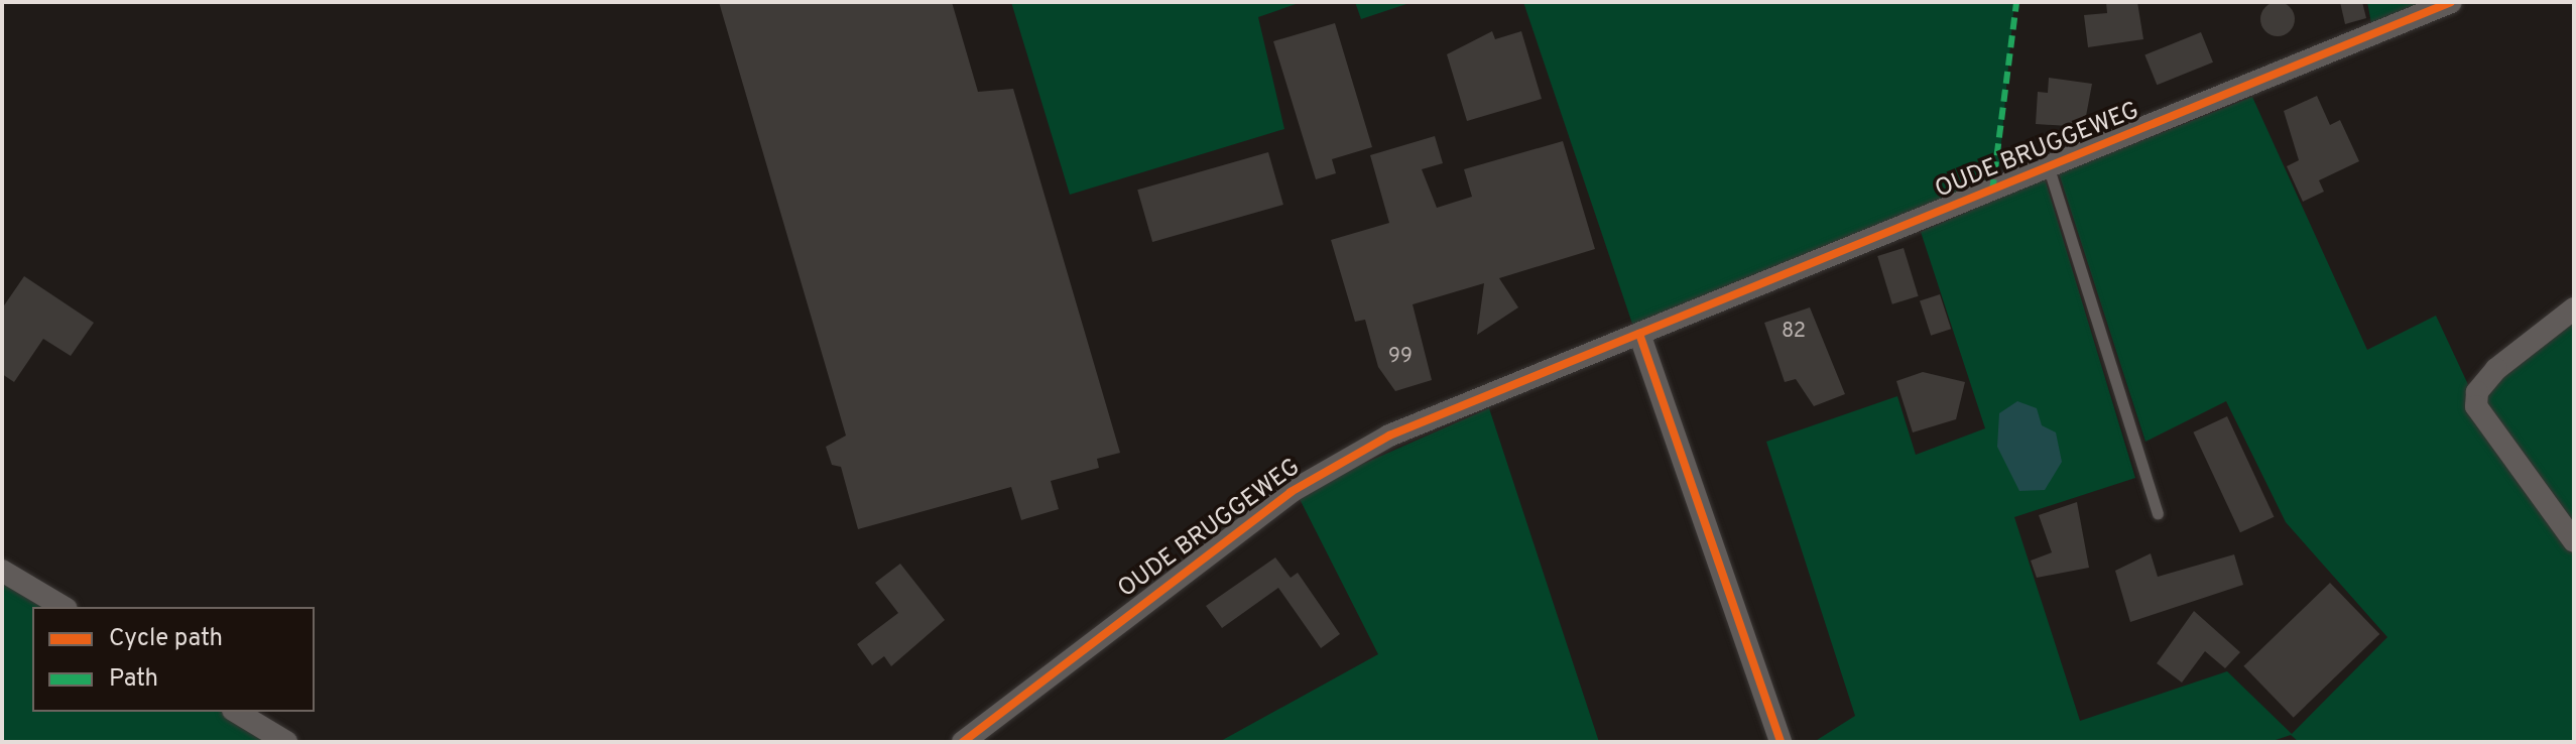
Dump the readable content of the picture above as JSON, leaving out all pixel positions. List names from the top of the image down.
{
  "streets": {
    "street": ["OUDE BRUGGEWEG"]
  },
  "house_numbers": ["82", "99"],
  "legend": ["Cycle path", "Path"]
}
